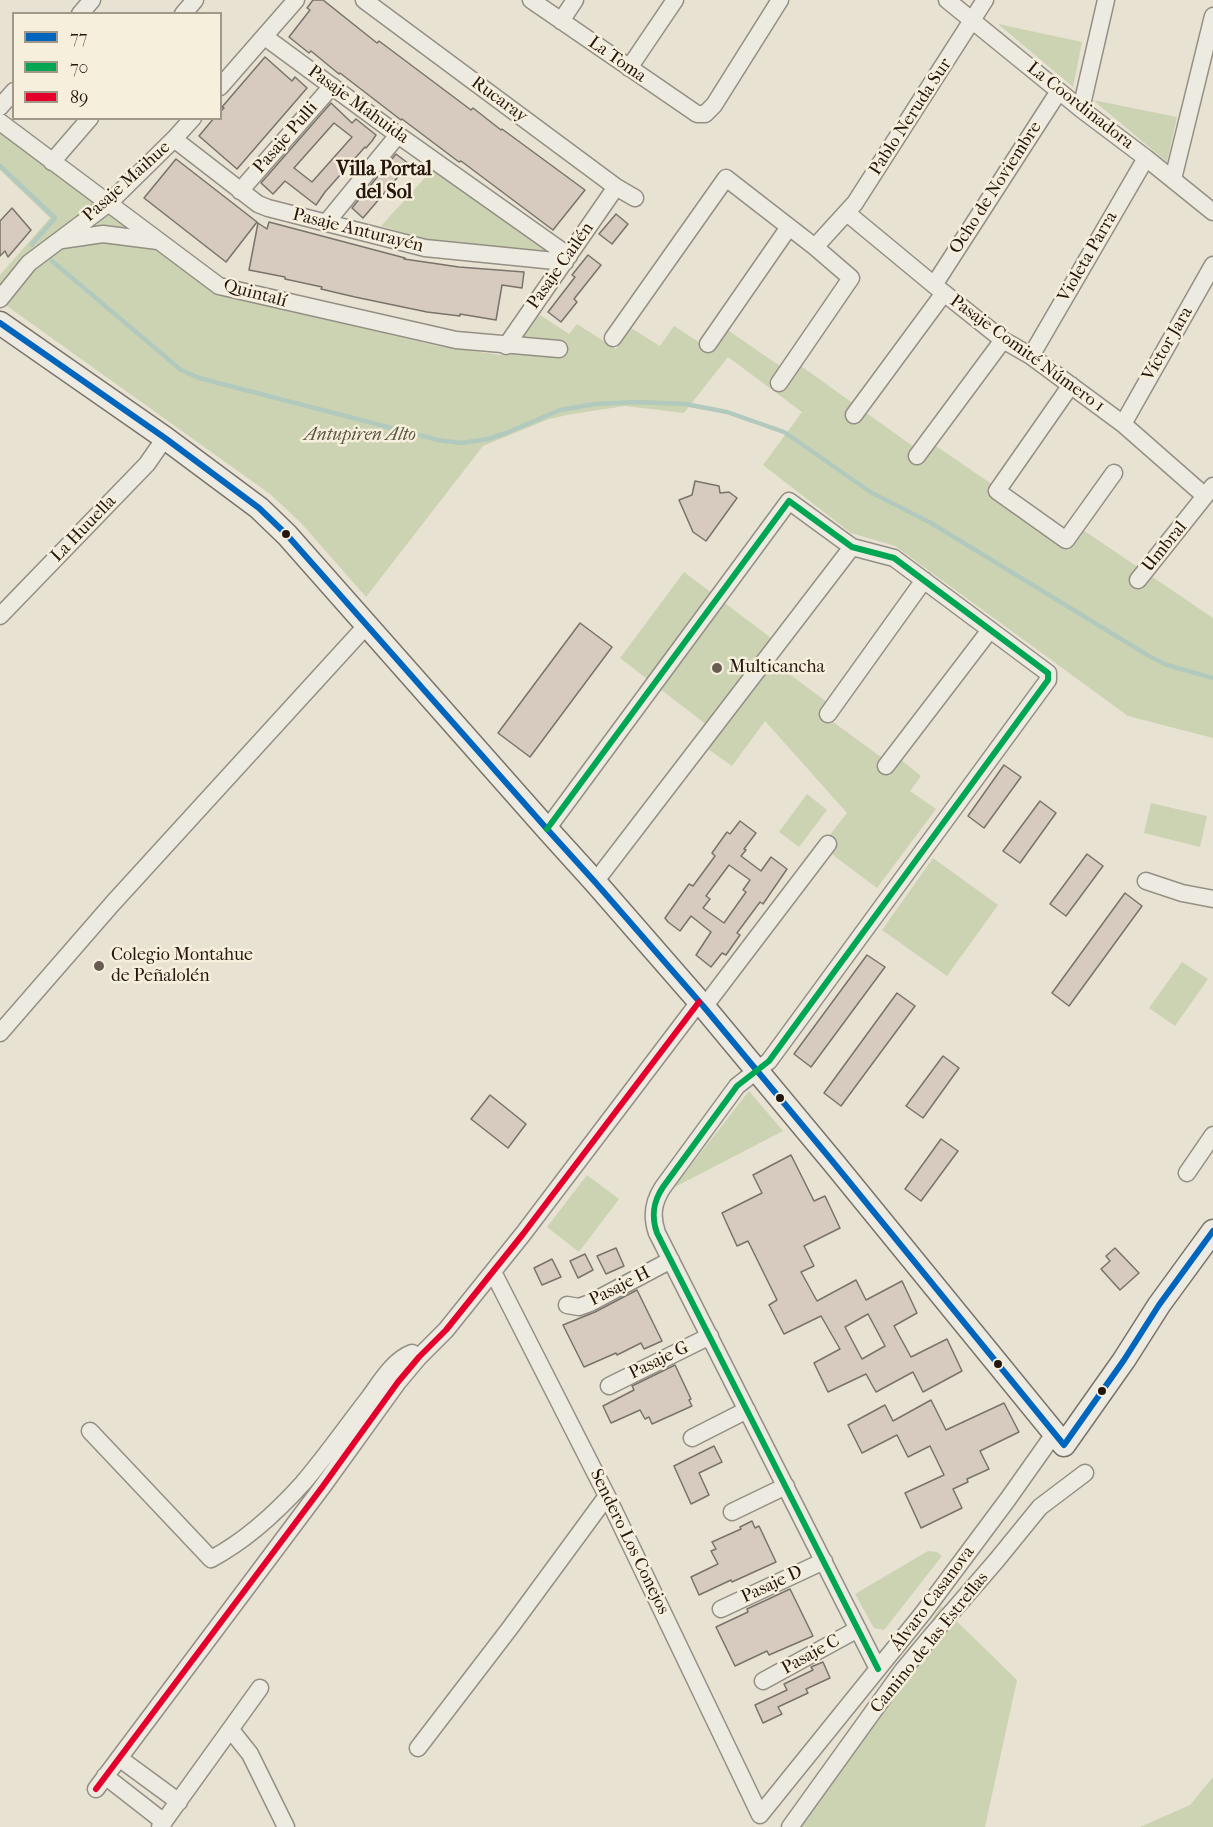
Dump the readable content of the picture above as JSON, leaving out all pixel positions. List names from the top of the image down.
{
  "streets": {
    "street": [
      "La Toma",
      "Rucaray",
      "Pasaje Mahuida",
      "La Coordinadora",
      "Pablo Neruda Sur",
      "Pasaje Pulli",
      "Pasaje Maihue",
      "Ocho de Noviembre",
      "Pasaje Anturayén",
      "Violeta Parra",
      "Pasaje Cailén",
      "Quintalí",
      "Víctor Jara",
      "Pasaje Comité Número 1",
      "La Huuella",
      "Umbral",
      "Pasaje H",
      "Pasaje G",
      "Sendero Los Conejos",
      "Pasaje D",
      "Álvaro Casanova",
      "Camino de las Estrellas",
      "Pasaje C"
    ]
  },
  "crossings": [
    ["Rucaray", "Pasaje Cailén"],
    ["Pasaje Mahuida", "Pasaje Pulli"],
    ["Pasaje Mahuida", "Pasaje Anturayén"],
    ["Pasaje Mahuida", "Pasaje Cailén"],
    ["La Coordinadora", "Pablo Neruda Sur"],
    ["La Coordinadora", "Ocho de Noviembre"],
    ["La Coordinadora", "Violeta Parra"],
    ["Pablo Neruda Sur", "Pasaje Comité Número 1"],
    ["Pasaje Pulli", "Pasaje Anturayén"],
    ["Pasaje Maihue", "Pasaje Anturayén"],
    ["Pasaje Maihue", "Quintalí"],
    ["Ocho de Noviembre", "Pasaje Comité Número 1"],
    ["Pasaje Anturayén", "Pasaje Cailén"],
    ["Violeta Parra", "Pasaje Comité Número 1"],
    ["Pasaje Cailén", "Quintalí"],
    ["Víctor Jara", "Pasaje Comité Número 1"],
    ["Pasaje Comité Número 1", "Umbral"],
    ["Sendero Los Conejos", "Álvaro Casanova"]
  ],
  "districts": ["Villa Portal del Sol"],
  "parks": ["Antupiren Alto"],
  "places": ["Multicancha", "Colegio Montahue de Peñalolén"],
  "lines": ["transit line 77", "transit line 70", "transit line 89"],
  "legend": ["77", "70", "89"]
}
